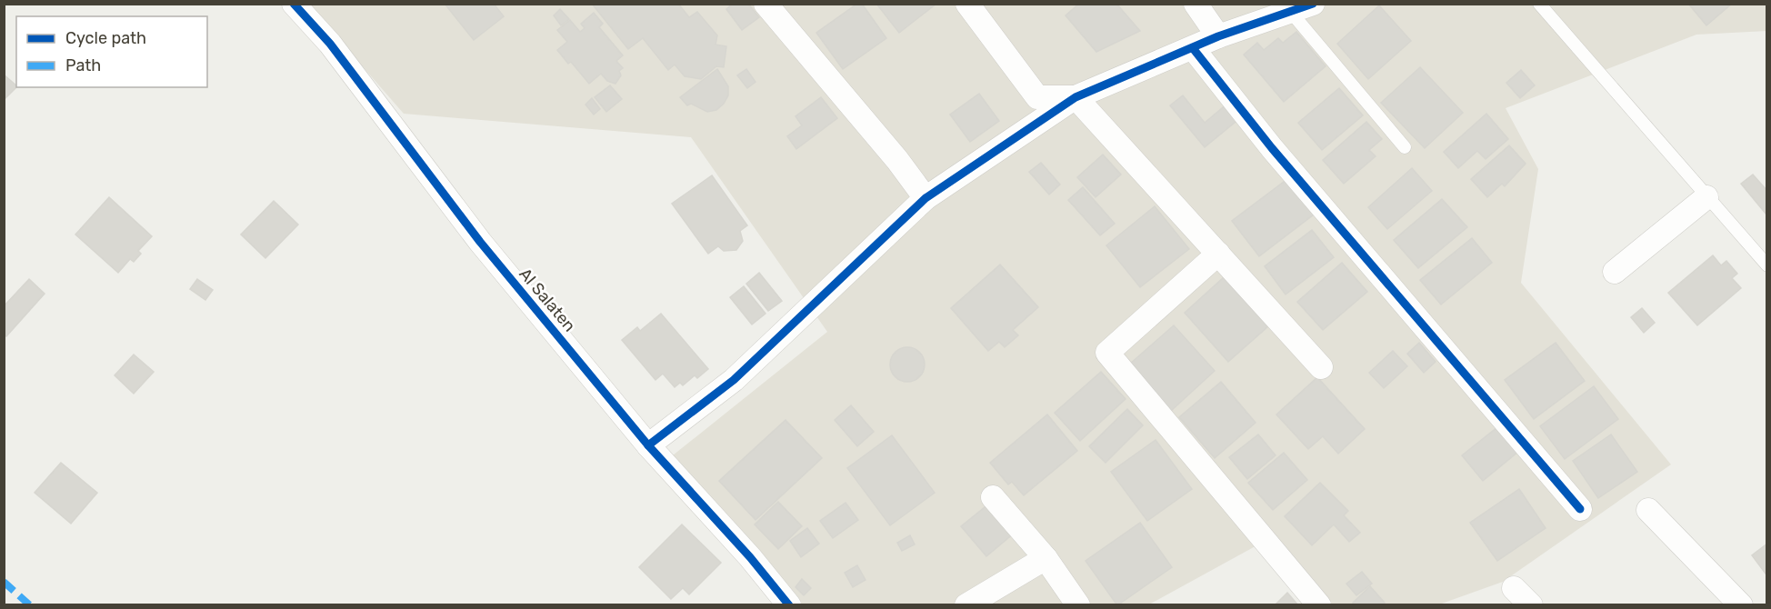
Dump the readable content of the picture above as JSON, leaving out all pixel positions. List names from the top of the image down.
{
  "streets": {
    "street": ["Al Salaten"]
  },
  "legend": ["Cycle path", "Path"]
}
